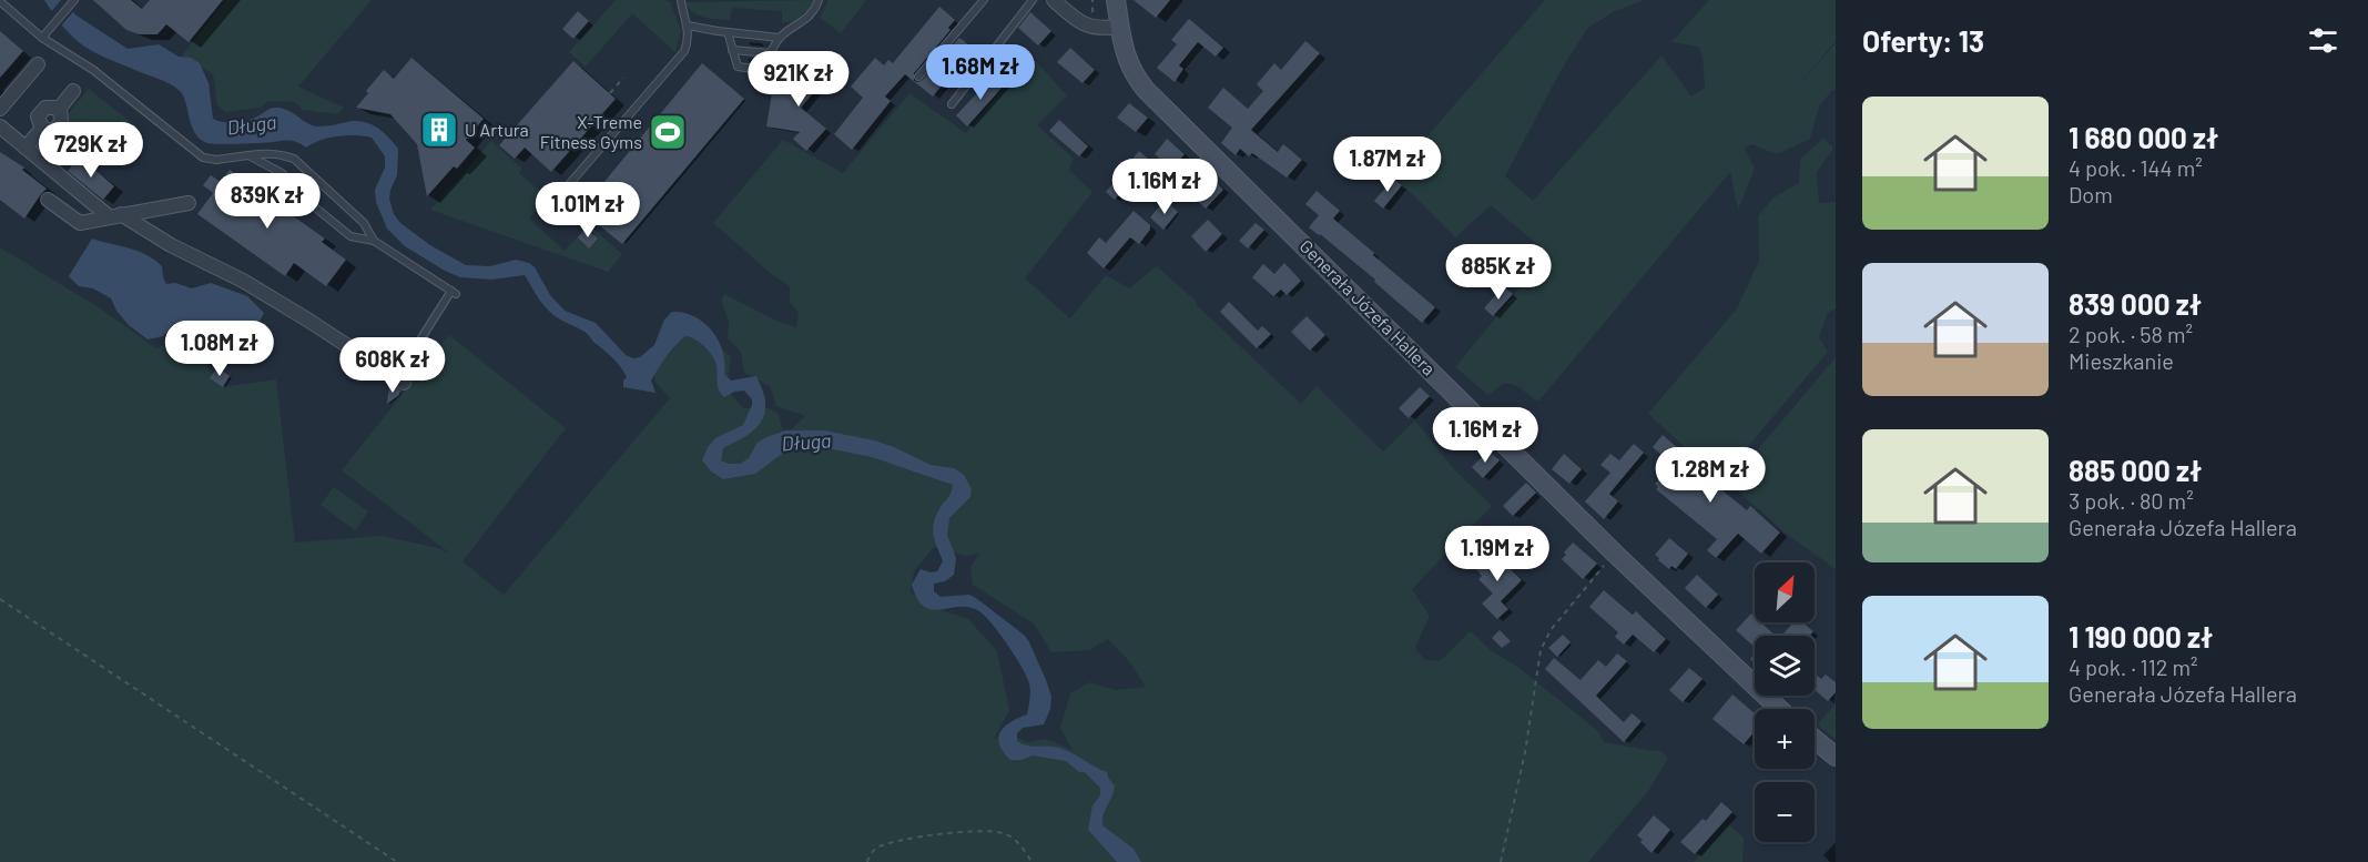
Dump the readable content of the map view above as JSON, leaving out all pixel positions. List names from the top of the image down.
{
  "streets": {
    "street": ["Generała Józefa Hallera"]
  },
  "water": ["Długa"],
  "places": {
    "building": ["U Artura"],
    "sports": ["X-Treme Fitness Gyms"]
  },
  "north": "top right",
  "page": {
    "heading": "Oferty: 13",
    "price": [
      "1.68M zł",
      "921K zł",
      "729K zł",
      "1.87M zł",
      "1.16M zł",
      "839K zł",
      "1.01M zł",
      "885K zł",
      "1.08M zł",
      "608K zł",
      "1.16M zł",
      "1.28M zł",
      "1.19M zł"
    ],
    "list": [
      {
        "name": "1 680 000 zł",
        "note": "4 pok. · 144 m² · Dom"
      },
      {
        "name": "839 000 zł",
        "note": "2 pok. · 58 m² · Mieszkanie"
      },
      {
        "name": "885 000 zł",
        "note": "3 pok. · 80 m² · Generała Józefa Hallera"
      },
      {
        "name": "1 190 000 zł",
        "note": "4 pok. · 112 m² · Generała Józefa Hallera"
      }
    ],
    "map_buttons": ["+", "−"]
  }
}
